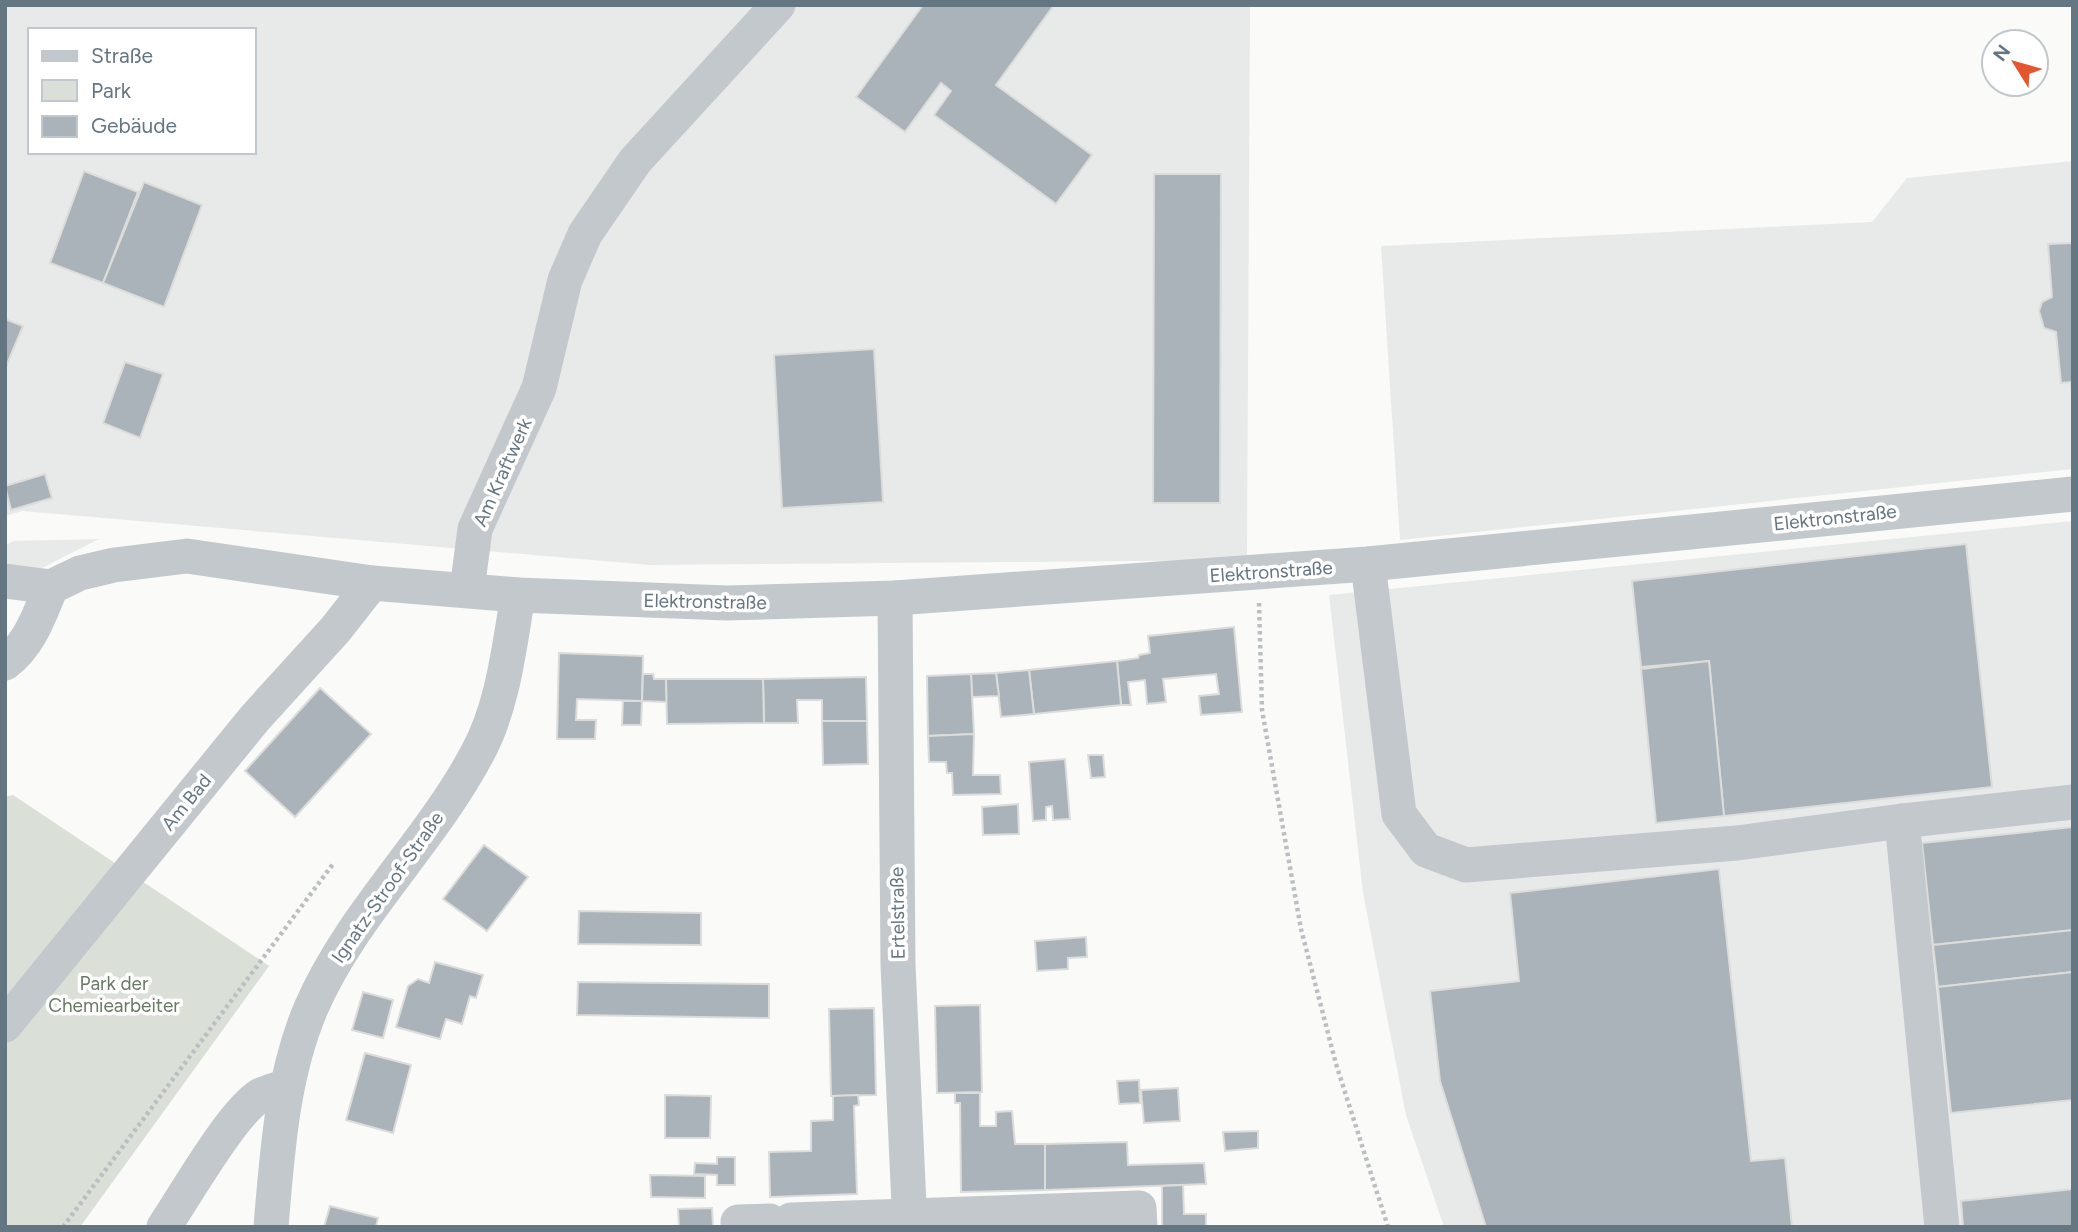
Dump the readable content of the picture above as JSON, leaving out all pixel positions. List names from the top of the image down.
{
  "streets": {
    "street": [
      "Am Kraftwerk",
      "Elektronstraße",
      "Am Bad",
      "Ignatz-Stroof-Straße",
      "Ertelstraße"
    ]
  },
  "crossings": [
    ["Am Kraftwerk", "Elektronstraße"],
    ["Elektronstraße", "Ignatz-Stroof-Straße"],
    ["Elektronstraße", "Ertelstraße"]
  ],
  "parks": ["Park der Chemiearbeiter"],
  "legend": ["Straße", "Park", "Gebäude"],
  "north": "top left"
}
